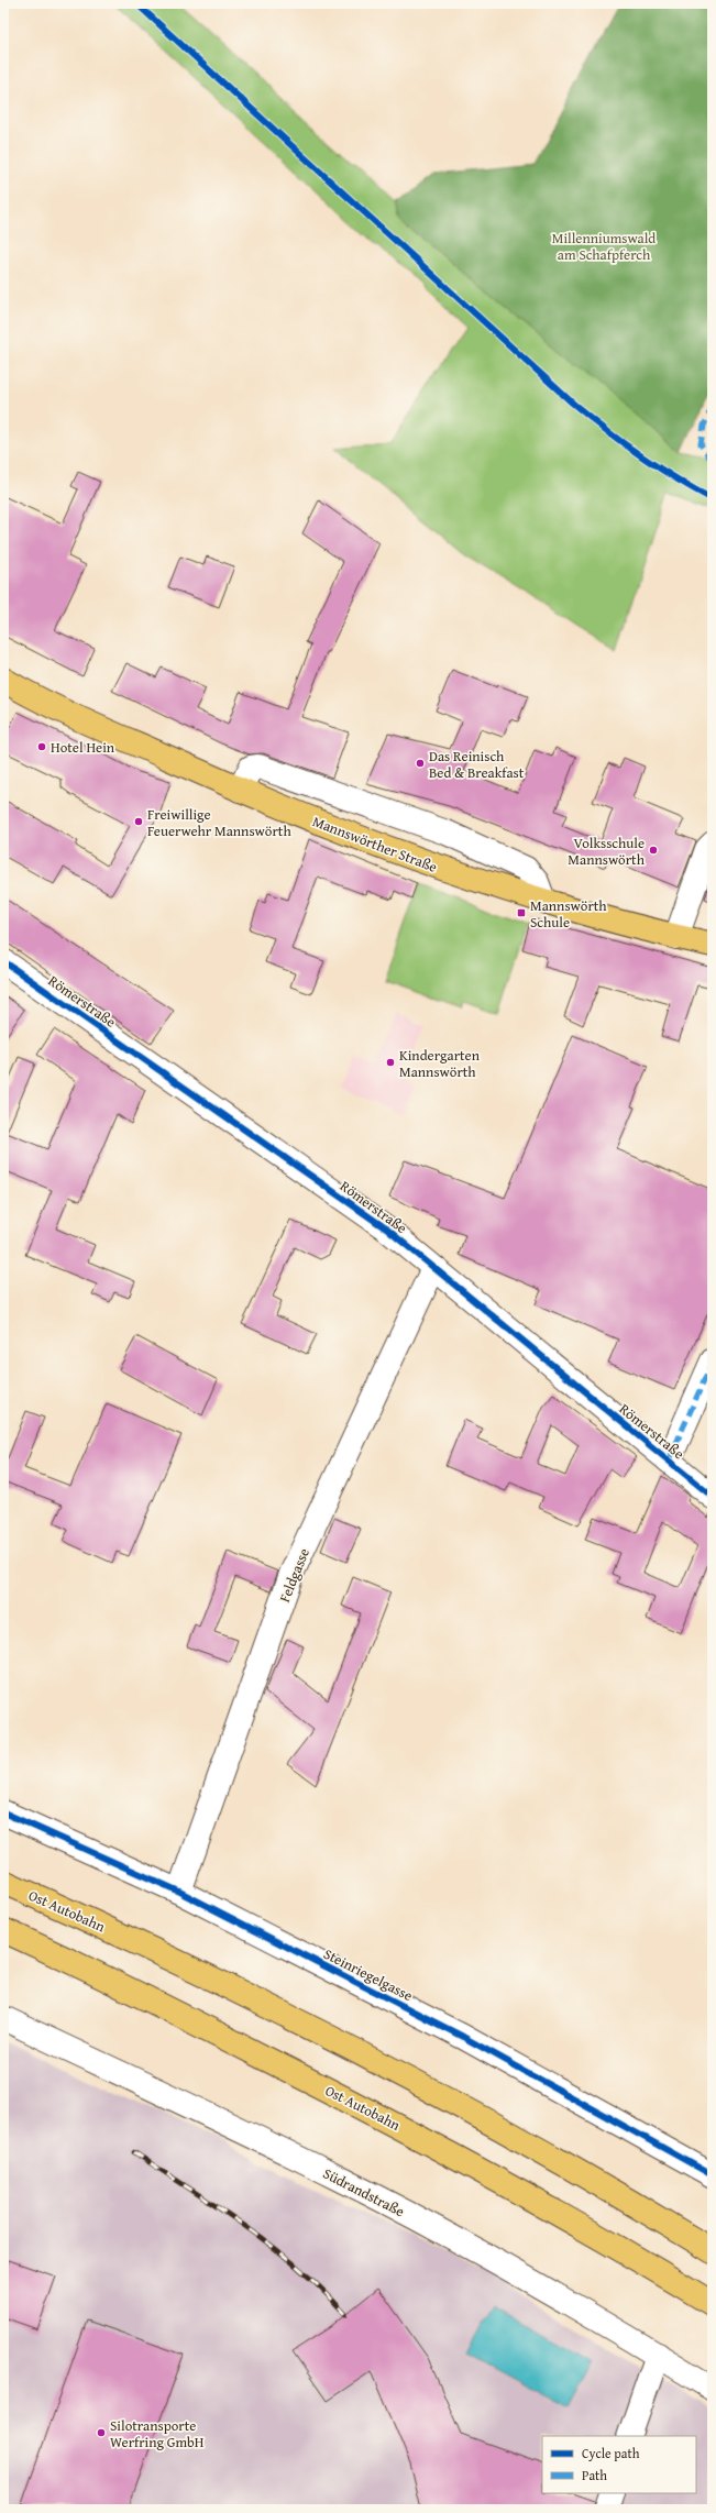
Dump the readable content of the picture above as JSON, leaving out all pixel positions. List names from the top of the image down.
{
  "streets": {
    "main road": ["Mannswörther Straße", "Ost Autobahn"],
    "street": [
      "Römerstraße",
      "Feldgasse",
      "Steinriegelgasse",
      "Südrandstraße"
    ]
  },
  "crossings": [
    ["Römerstraße", "Feldgasse"],
    ["Feldgasse", "Steinriegelgasse"]
  ],
  "parks": ["Millenniumswald am Schafpferch"],
  "places": {
    "other": [
      "Hotel Hein",
      "Das Reinisch Bed & Breakfast",
      "Freiwillige Feuerwehr Mannswörth",
      "Volksschule Mannswörth",
      "Kindergarten Mannswörth",
      "Silotransporte Werfring GmbH"
    ],
    "transit": ["Mannswörth Schule"]
  },
  "legend": ["Cycle path", "Path"]
}
